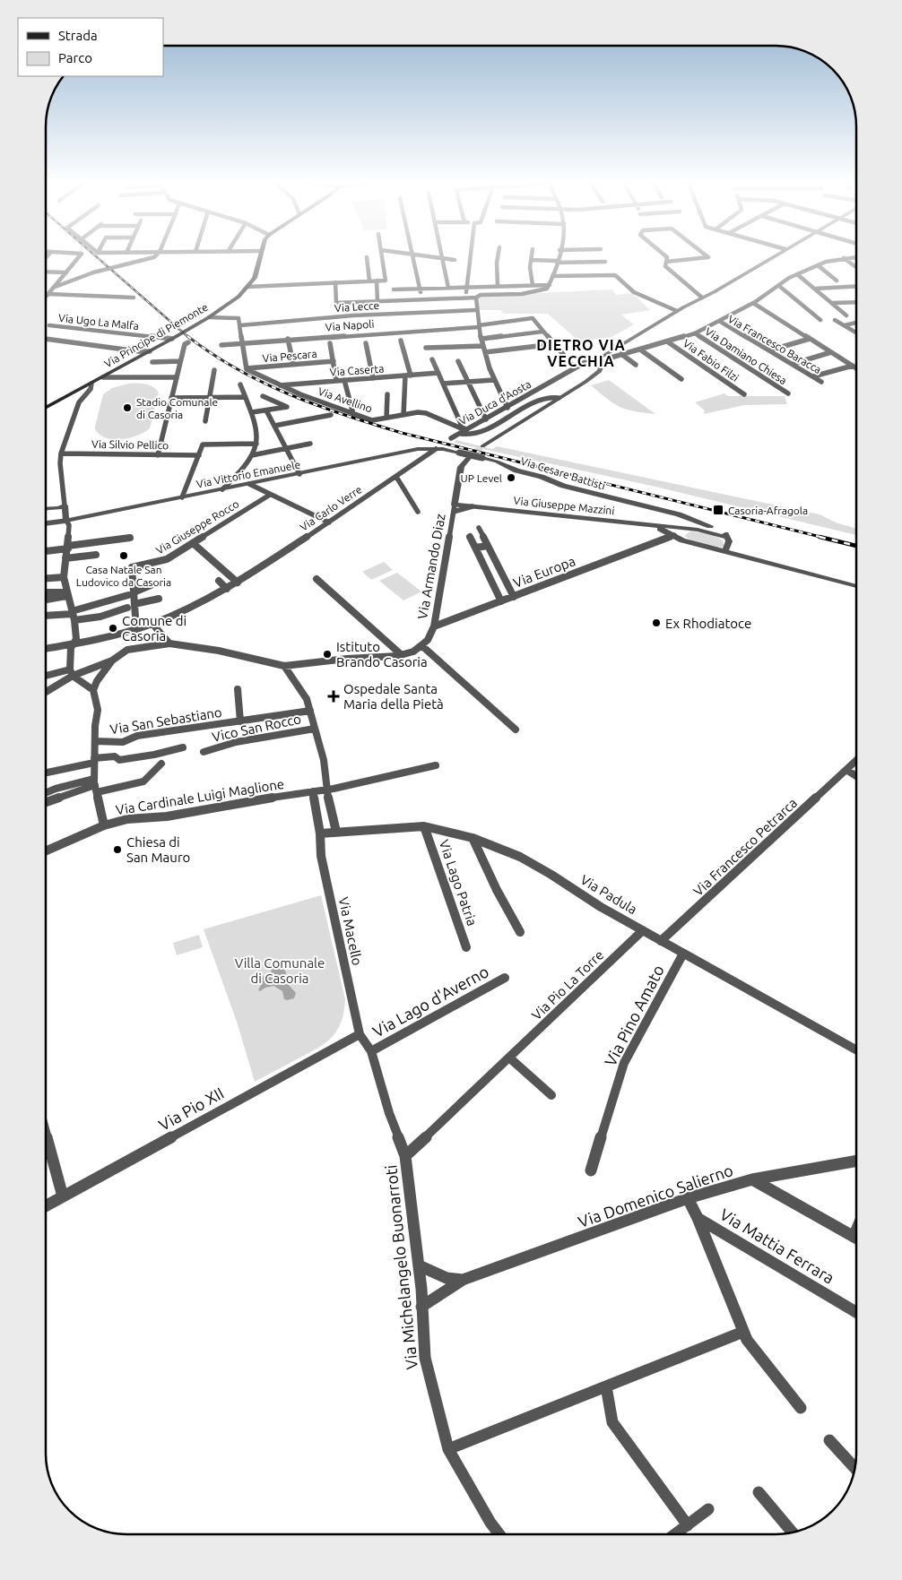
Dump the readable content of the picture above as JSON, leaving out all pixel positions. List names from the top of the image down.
{
  "streets": {
    "main road": ["Via Principe di Piemonte"],
    "street": [
      "Via Lecce",
      "Via Ugo La Malfa",
      "Via Napoli",
      "Via Francesco Baracca",
      "Via Pescara",
      "Via Damiano Chiesa",
      "Via Fabio Filzi",
      "Via Caserta",
      "Via Avellino",
      "Via Duca d'Aosta",
      "Via Silvio Pellico",
      "Via Cesare Battisti",
      "Via Vittorio Emanuele",
      "Via Giuseppe Mazzini",
      "Via Carlo Verre",
      "Via Giuseppe Rocco",
      "Via Armando Diaz",
      "Via Europa",
      "Via San Sebastiano",
      "Vico San Rocco",
      "Via Cardinale Luigi Maglione",
      "Via Francesco Petrarca",
      "Via Lago Patria",
      "Via Padula",
      "Via Macello",
      "Via Pio La Torre",
      "Via Lago d'Averno",
      "Via Pino Amato",
      "Via Pio XII",
      "Via Domenico Salierno",
      "Via Mattia Ferrara",
      "Via Michelangelo Buonarroti"
    ]
  },
  "crossings": [
    ["Via Ugo La Malfa", "Via Principe di Piemonte"],
    ["Via Pescara", "Via Avellino"],
    ["Via Caserta", "Via Avellino"],
    ["Via Avellino", "Via Duca d'Aosta"],
    ["Via Cesare Battisti", "Via Vittorio Emanuele"],
    ["Via Cesare Battisti", "Via Giuseppe Mazzini"],
    ["Via Cesare Battisti", "Via Carlo Verre"],
    ["Via Vittorio Emanuele", "Via Carlo Verre"],
    ["Via Giuseppe Mazzini", "Via Armando Diaz"],
    ["Via Giuseppe Mazzini", "Via Europa"],
    ["Via Armando Diaz", "Via Europa"],
    ["Via Cardinale Luigi Maglione", "Via Macello"],
    ["Via Francesco Petrarca", "Via Padula"],
    ["Via Lago Patria", "Via Padula"],
    ["Via Padula", "Via Macello"],
    ["Via Padula", "Via Pio La Torre"],
    ["Via Padula", "Via Pino Amato"],
    ["Via Macello", "Via Pio XII"],
    ["Via Macello", "Via Michelangelo Buonarroti"],
    ["Via Pio La Torre", "Via Michelangelo Buonarroti"],
    ["Via Lago d'Averno", "Via Michelangelo Buonarroti"],
    ["Via Pio XII", "Via Michelangelo Buonarroti"],
    ["Via Domenico Salierno", "Via Mattia Ferrara"],
    ["Via Domenico Salierno", "Via Michelangelo Buonarroti"]
  ],
  "districts": ["DIETRO VIA VECCHIA"],
  "parks": ["Villa Comunale di Casoria"],
  "places": {
    "other": [
      "Stadio Comunale di Casoria",
      "UP Level",
      "Casa Natale San Ludovico da Casoria",
      "Ex Rhodiatoce",
      "Comune di Casoria",
      "Istituto Brando Casoria",
      "Chiesa di San Mauro"
    ],
    "transit": ["Casoria-Afragola"],
    "health": ["Ospedale Santa Maria della Pietà"]
  },
  "legend": ["Strada", "Parco"]
}
